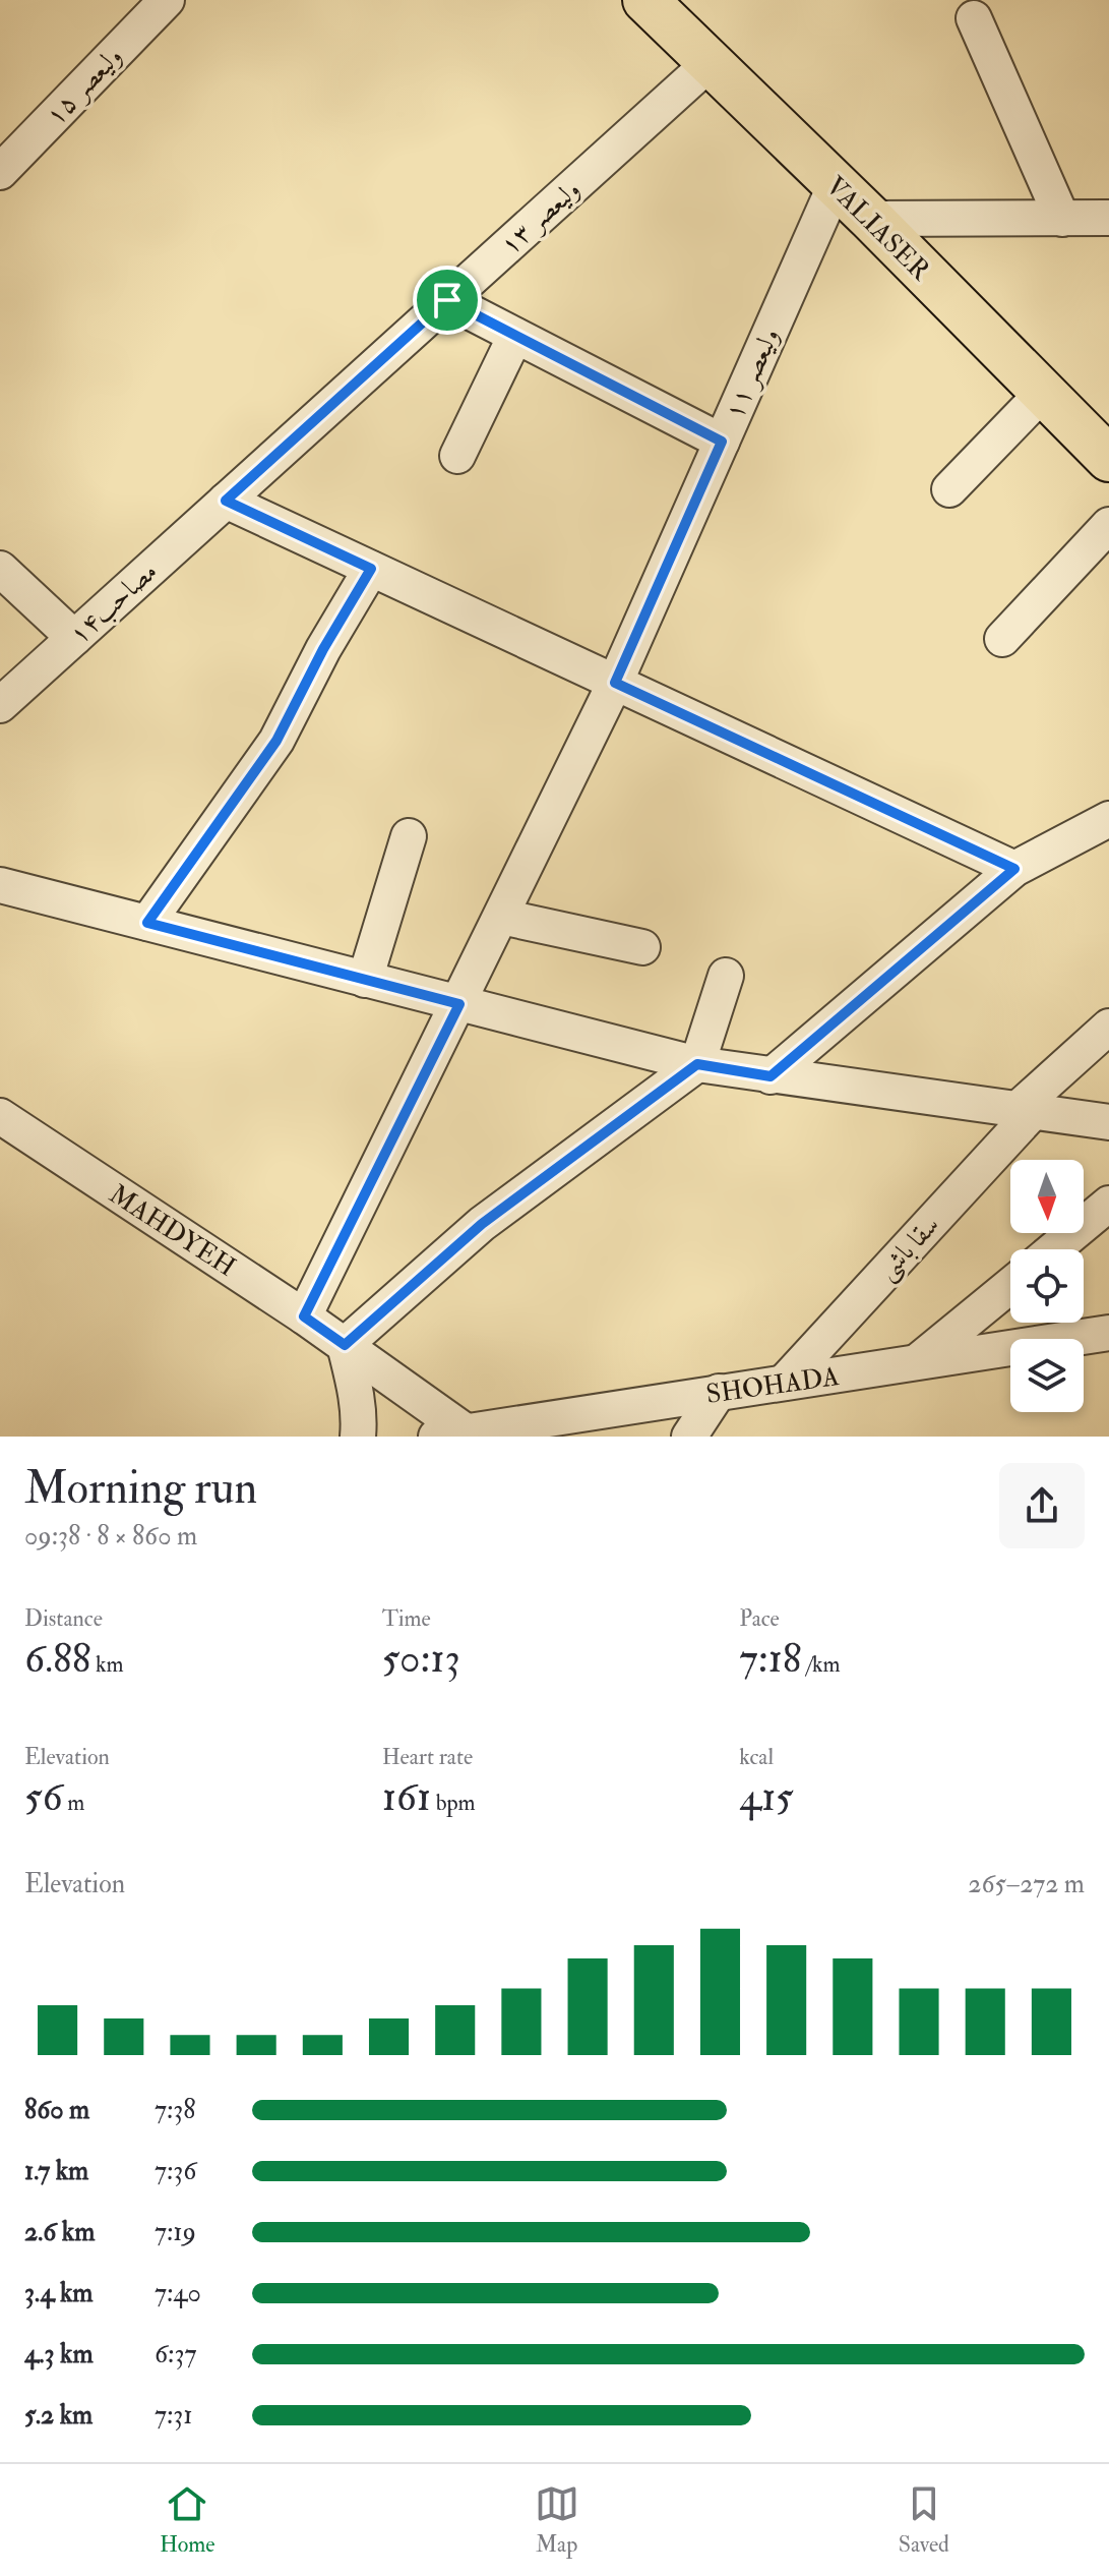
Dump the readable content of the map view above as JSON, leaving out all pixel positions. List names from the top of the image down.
{
  "streets": {
    "main road": ["VALIASER"],
    "street": [
      "ولیعصر ۱۵",
      "ولیعصر ۱۳",
      "ولیعصر ۱۱",
      "مصاحب۱۴",
      "MAHDYEH",
      "سقا باشی",
      "SHOHADA"
    ]
  },
  "crossings": [
    ["ولیعصر ۱۳", "VALIASER"],
    ["ولیعصر ۱۳", "مصاحب۱۴"],
    ["VALIASER", "ولیعصر ۱۱"],
    ["ولیعصر ۱۱", "MAHDYEH"],
    ["MAHDYEH", "SHOHADA"],
    ["سقا باشی", "SHOHADA"]
  ],
  "north": "bottom",
  "page": {
    "heading": ["Morning run", "09:38 · 8 × 860 m"],
    "stats": [
      ["Distance", "6.88 km"],
      ["Time", "50:13"],
      ["Pace", "7:18 /km"],
      ["Elevation", "56 m"],
      ["Heart rate", "161 bpm"],
      ["kcal", "415"]
    ],
    "chart": ["Elevation", "265–272 m"],
    "list": [
      {
        "name": "860 m",
        "note": "7:38"
      },
      {
        "name": "1.7 km",
        "note": "7:36"
      },
      {
        "name": "2.6 km",
        "note": "7:19"
      },
      {
        "name": "3.4 km",
        "note": "7:40"
      },
      {
        "name": "4.3 km",
        "note": "6:37"
      },
      {
        "name": "5.2 km",
        "note": "7:31"
      }
    ],
    "tabs": ["Home", "Map", "Saved"]
  }
}
